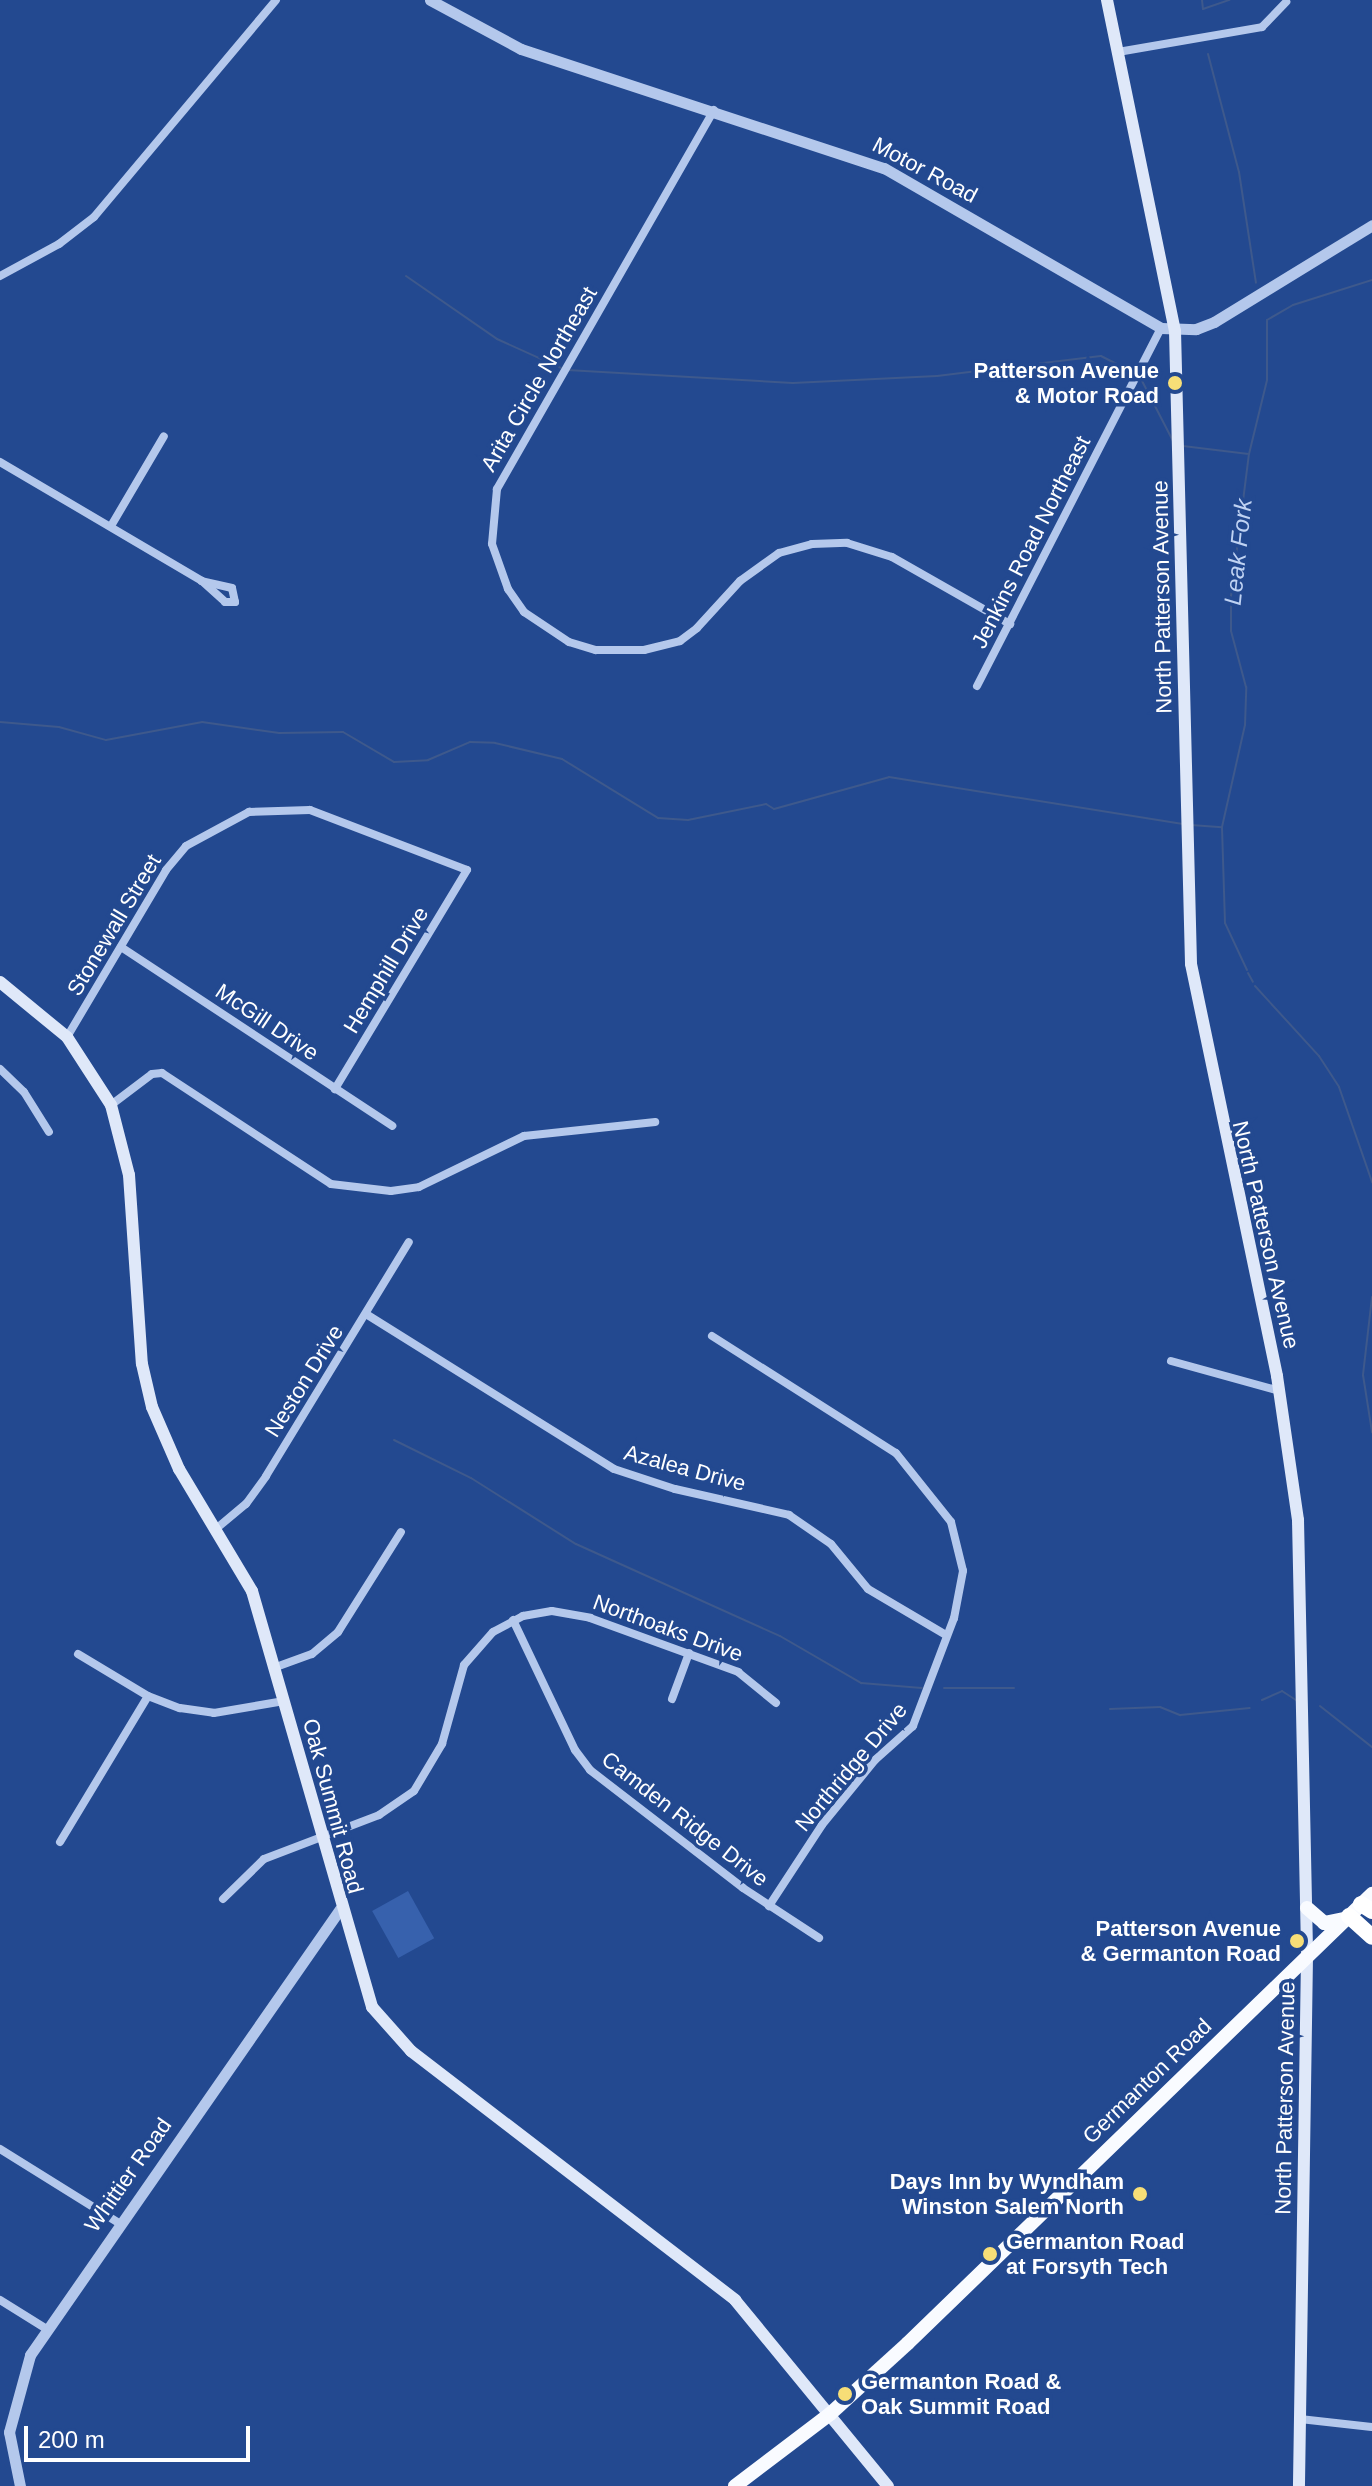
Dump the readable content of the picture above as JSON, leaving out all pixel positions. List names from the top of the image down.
{
  "streets": {
    "main road": ["North Patterson Avenue", "Oak Summit Road", "Germanton Road"],
    "street": [
      "Motor Road",
      "Arita Circle Northeast",
      "Jenkins Road Northeast",
      "Stonewall Street",
      "Hemphill Drive",
      "McGill Drive",
      "Neston Drive",
      "Azalea Drive",
      "Northoaks Drive",
      "Northridge Drive",
      "Camden Ridge Drive",
      "Whittier Road"
    ]
  },
  "crossings": [
    ["Motor Road", "Arita Circle Northeast"],
    ["Motor Road", "Jenkins Road Northeast"],
    ["Motor Road", "North Patterson Avenue"],
    ["Arita Circle Northeast", "Jenkins Road Northeast"],
    ["North Patterson Avenue", "Germanton Road"],
    ["Stonewall Street", "Hemphill Drive"],
    ["Stonewall Street", "McGill Drive"],
    ["Stonewall Street", "Oak Summit Road"],
    ["Hemphill Drive", "McGill Drive"],
    ["Neston Drive", "Azalea Drive"],
    ["Neston Drive", "Oak Summit Road"],
    ["Azalea Drive", "Northridge Drive"],
    ["Northoaks Drive", "Oak Summit Road"],
    ["Northoaks Drive", "Camden Ridge Drive"],
    ["Northridge Drive", "Camden Ridge Drive"],
    ["Oak Summit Road", "Germanton Road"],
    ["Oak Summit Road", "Whittier Road"]
  ],
  "water": ["Leak Fork"],
  "places": [
    "Patterson Avenue & Motor Road",
    "Patterson Avenue & Germanton Road",
    "Days Inn by Wyndham Winston Salem North",
    "Germanton Road at Forsyth Tech",
    "Germanton Road & Oak Summit Road"
  ],
  "scale_bar": "200 m"
}
